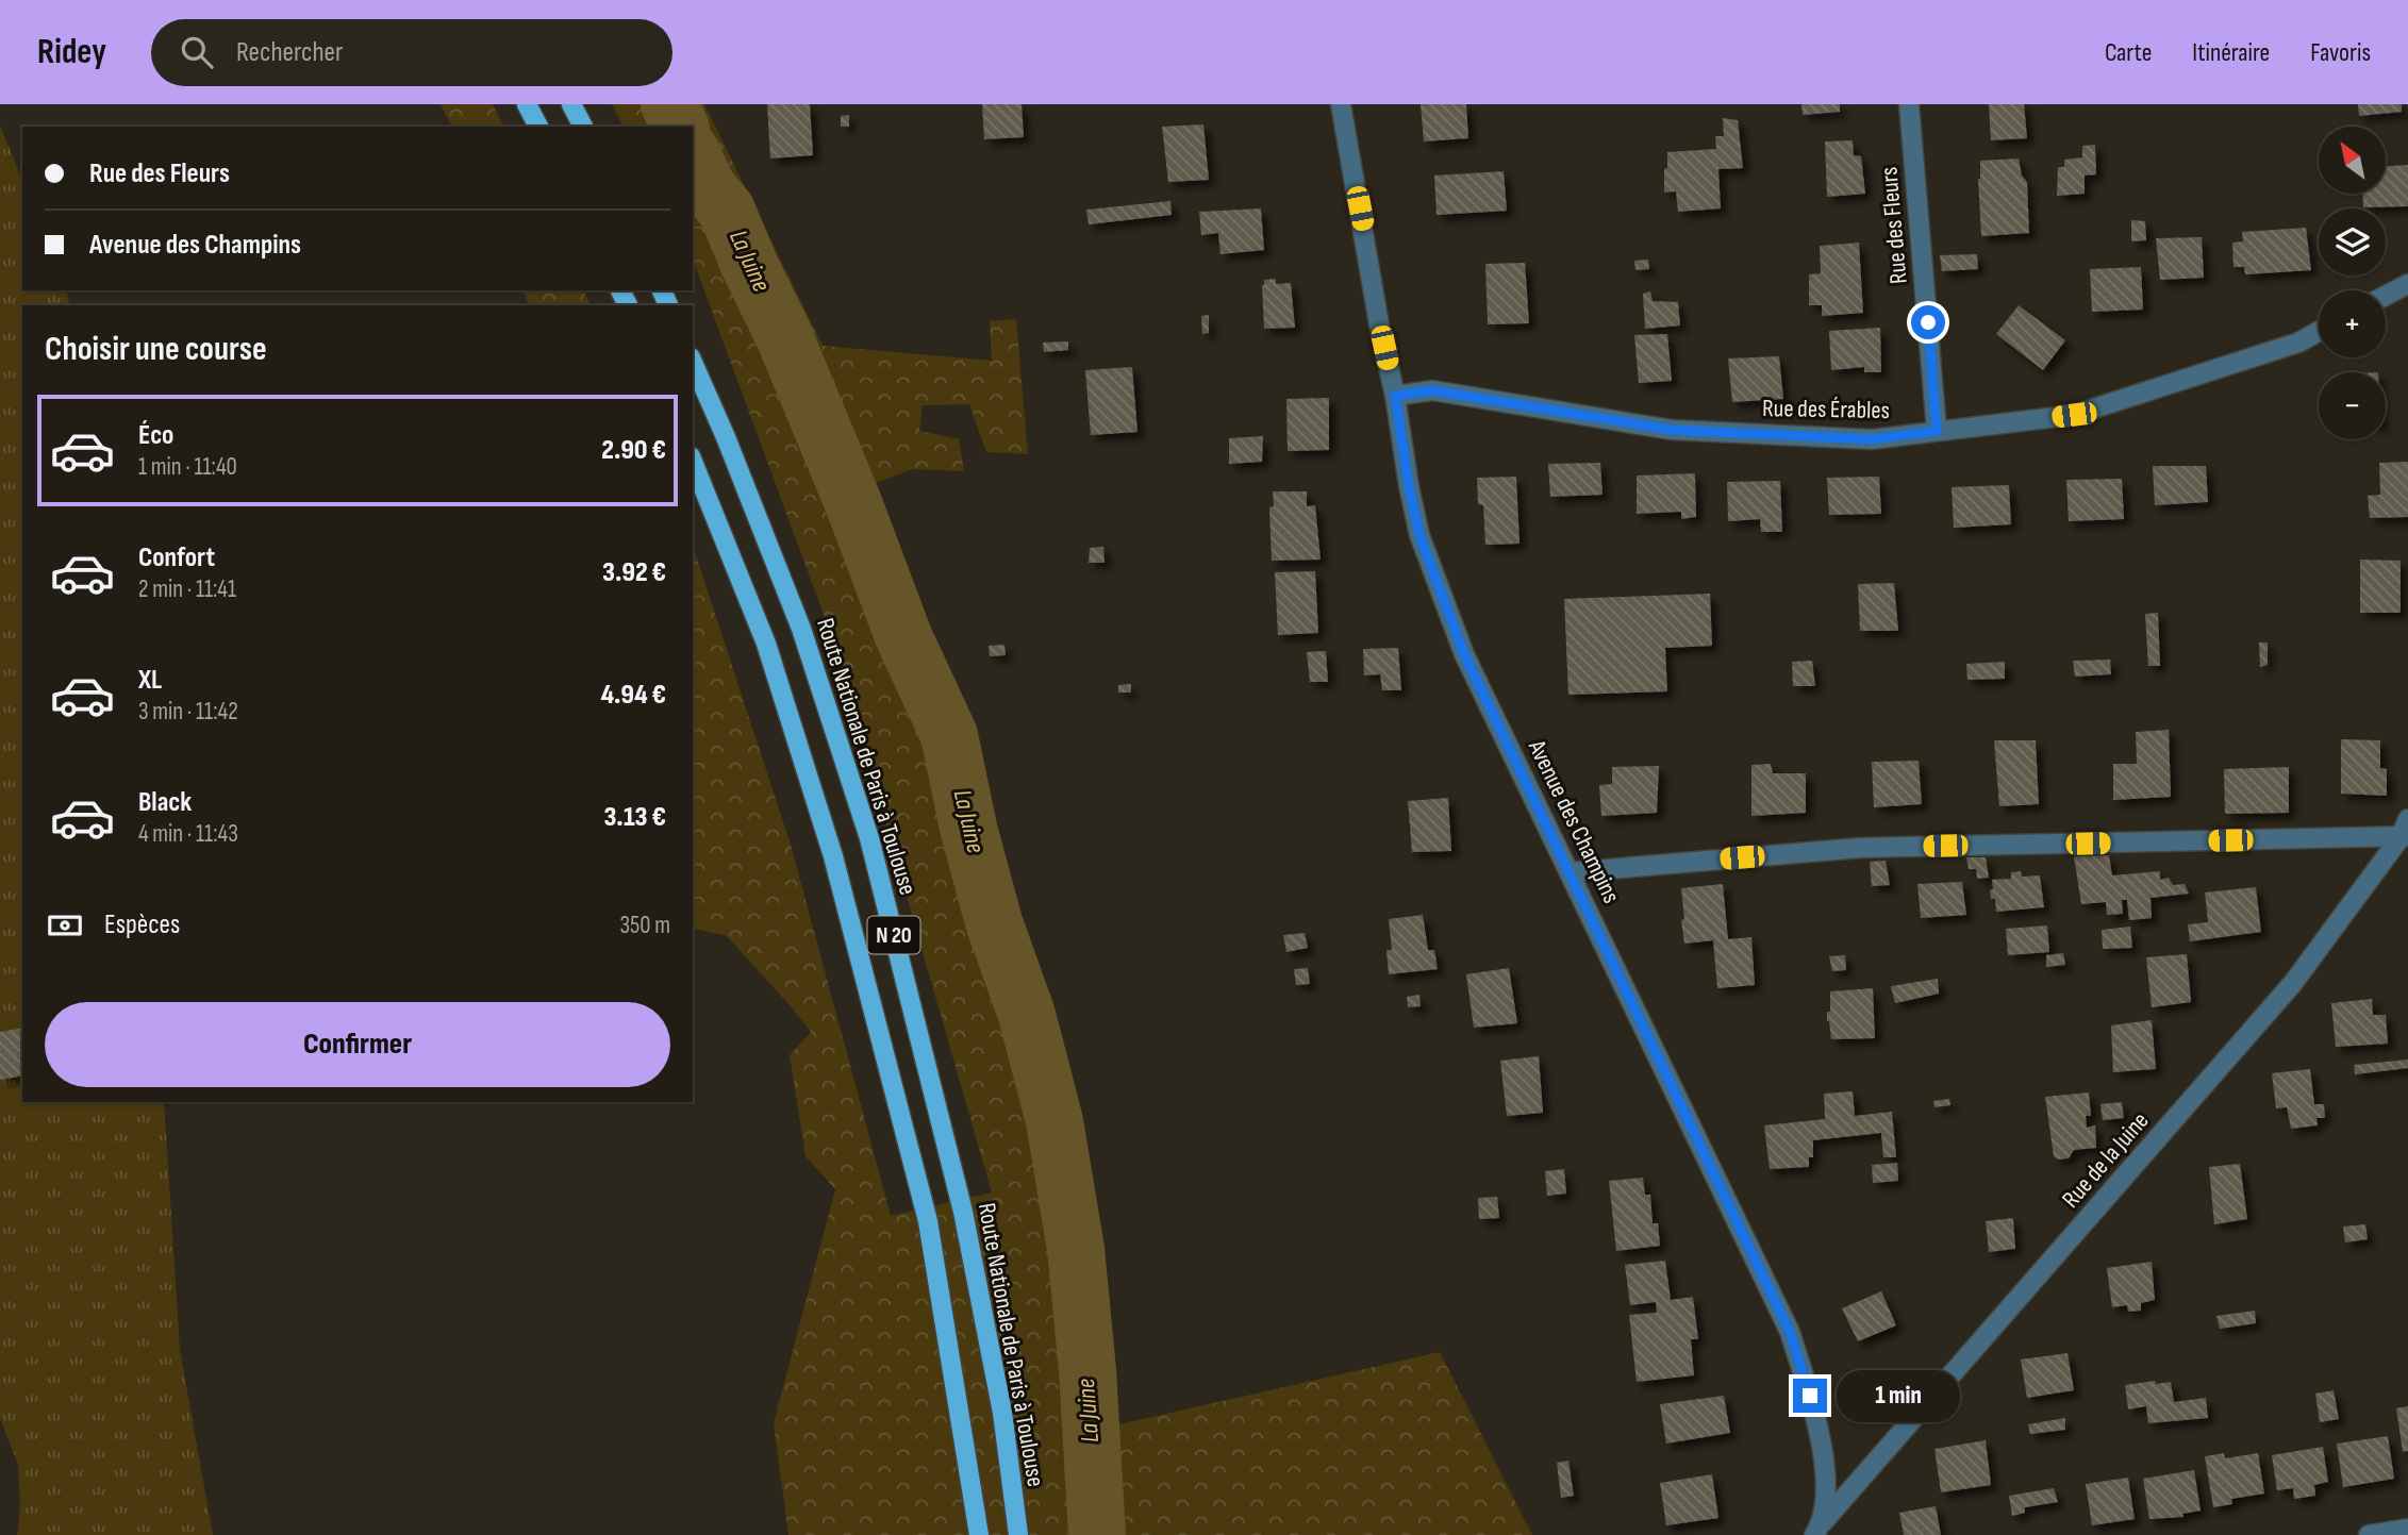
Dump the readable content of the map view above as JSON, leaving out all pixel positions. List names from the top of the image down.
{
  "streets": {
    "main road": ["Route Nationale de Paris à Toulouse", "N 20"],
    "street": [
      "Rue des Fleurs",
      "Rue des Érables",
      "Avenue des Champins",
      "Rue de la Juine"
    ]
  },
  "crossings": [
    ["Rue des Fleurs", "Rue des Érables"],
    ["Rue des Érables", "Avenue des Champins"],
    ["Avenue des Champins", "Rue de la Juine"]
  ],
  "water": ["La Juine"],
  "north": "top left",
  "page": {
    "header": "Ridey",
    "search": "Rechercher",
    "nav": ["Carte", "Itinéraire", "Favoris"],
    "map_buttons": ["+", "−"],
    "banner": ["Rue des Fleurs", "Avenue des Champins"],
    "heading": "Choisir une course",
    "list": [
      {
        "name": "Éco",
        "note": "1 min · 11:40",
        "value": "2.90 €"
      },
      {
        "name": "Confort",
        "note": "2 min · 11:41",
        "value": "3.92 €"
      },
      {
        "name": "XL",
        "note": "3 min · 11:42",
        "value": "4.94 €"
      },
      {
        "name": "Black",
        "note": "4 min · 11:43",
        "value": "3.13 €"
      }
    ],
    "pay": ["Espèces", "350 m"],
    "buttons": "Confirmer",
    "bubble": "1 min"
  }
}
